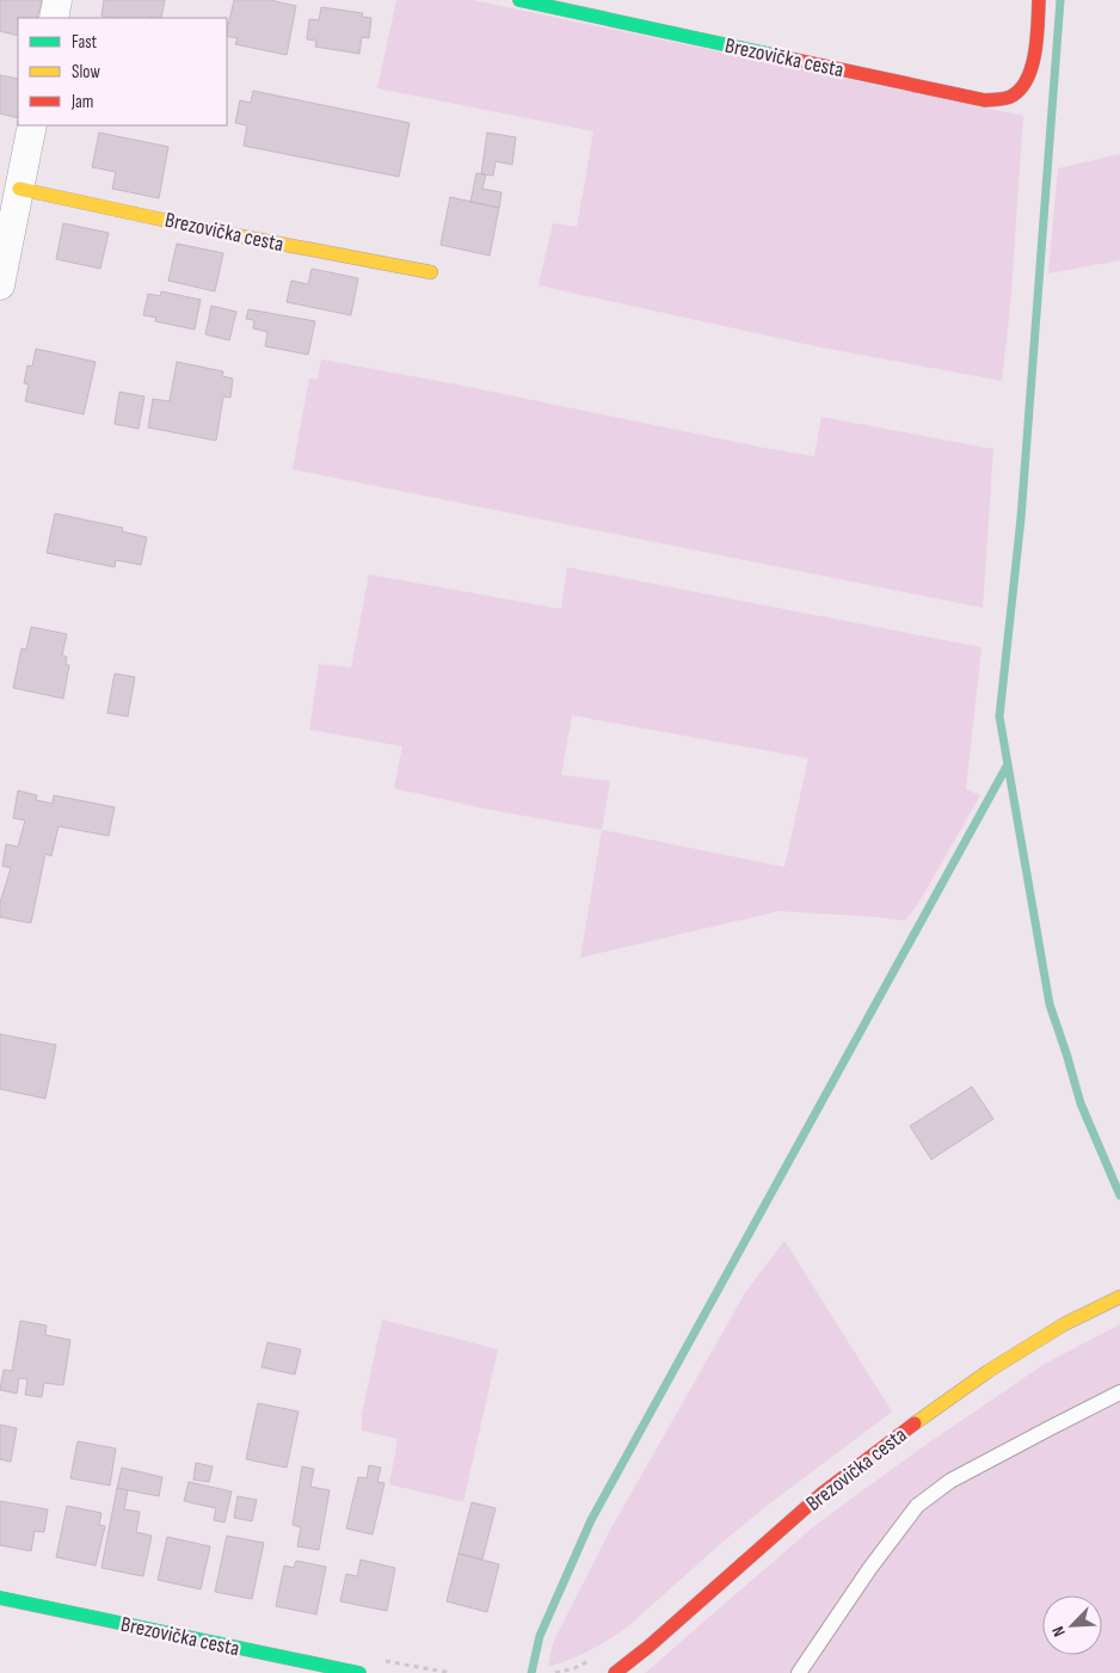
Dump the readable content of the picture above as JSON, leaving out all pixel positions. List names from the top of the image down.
{
  "streets": {
    "street": ["Brezovička cesta"]
  },
  "legend": ["Fast", "Slow", "Jam"],
  "north": "bottom left"
}
